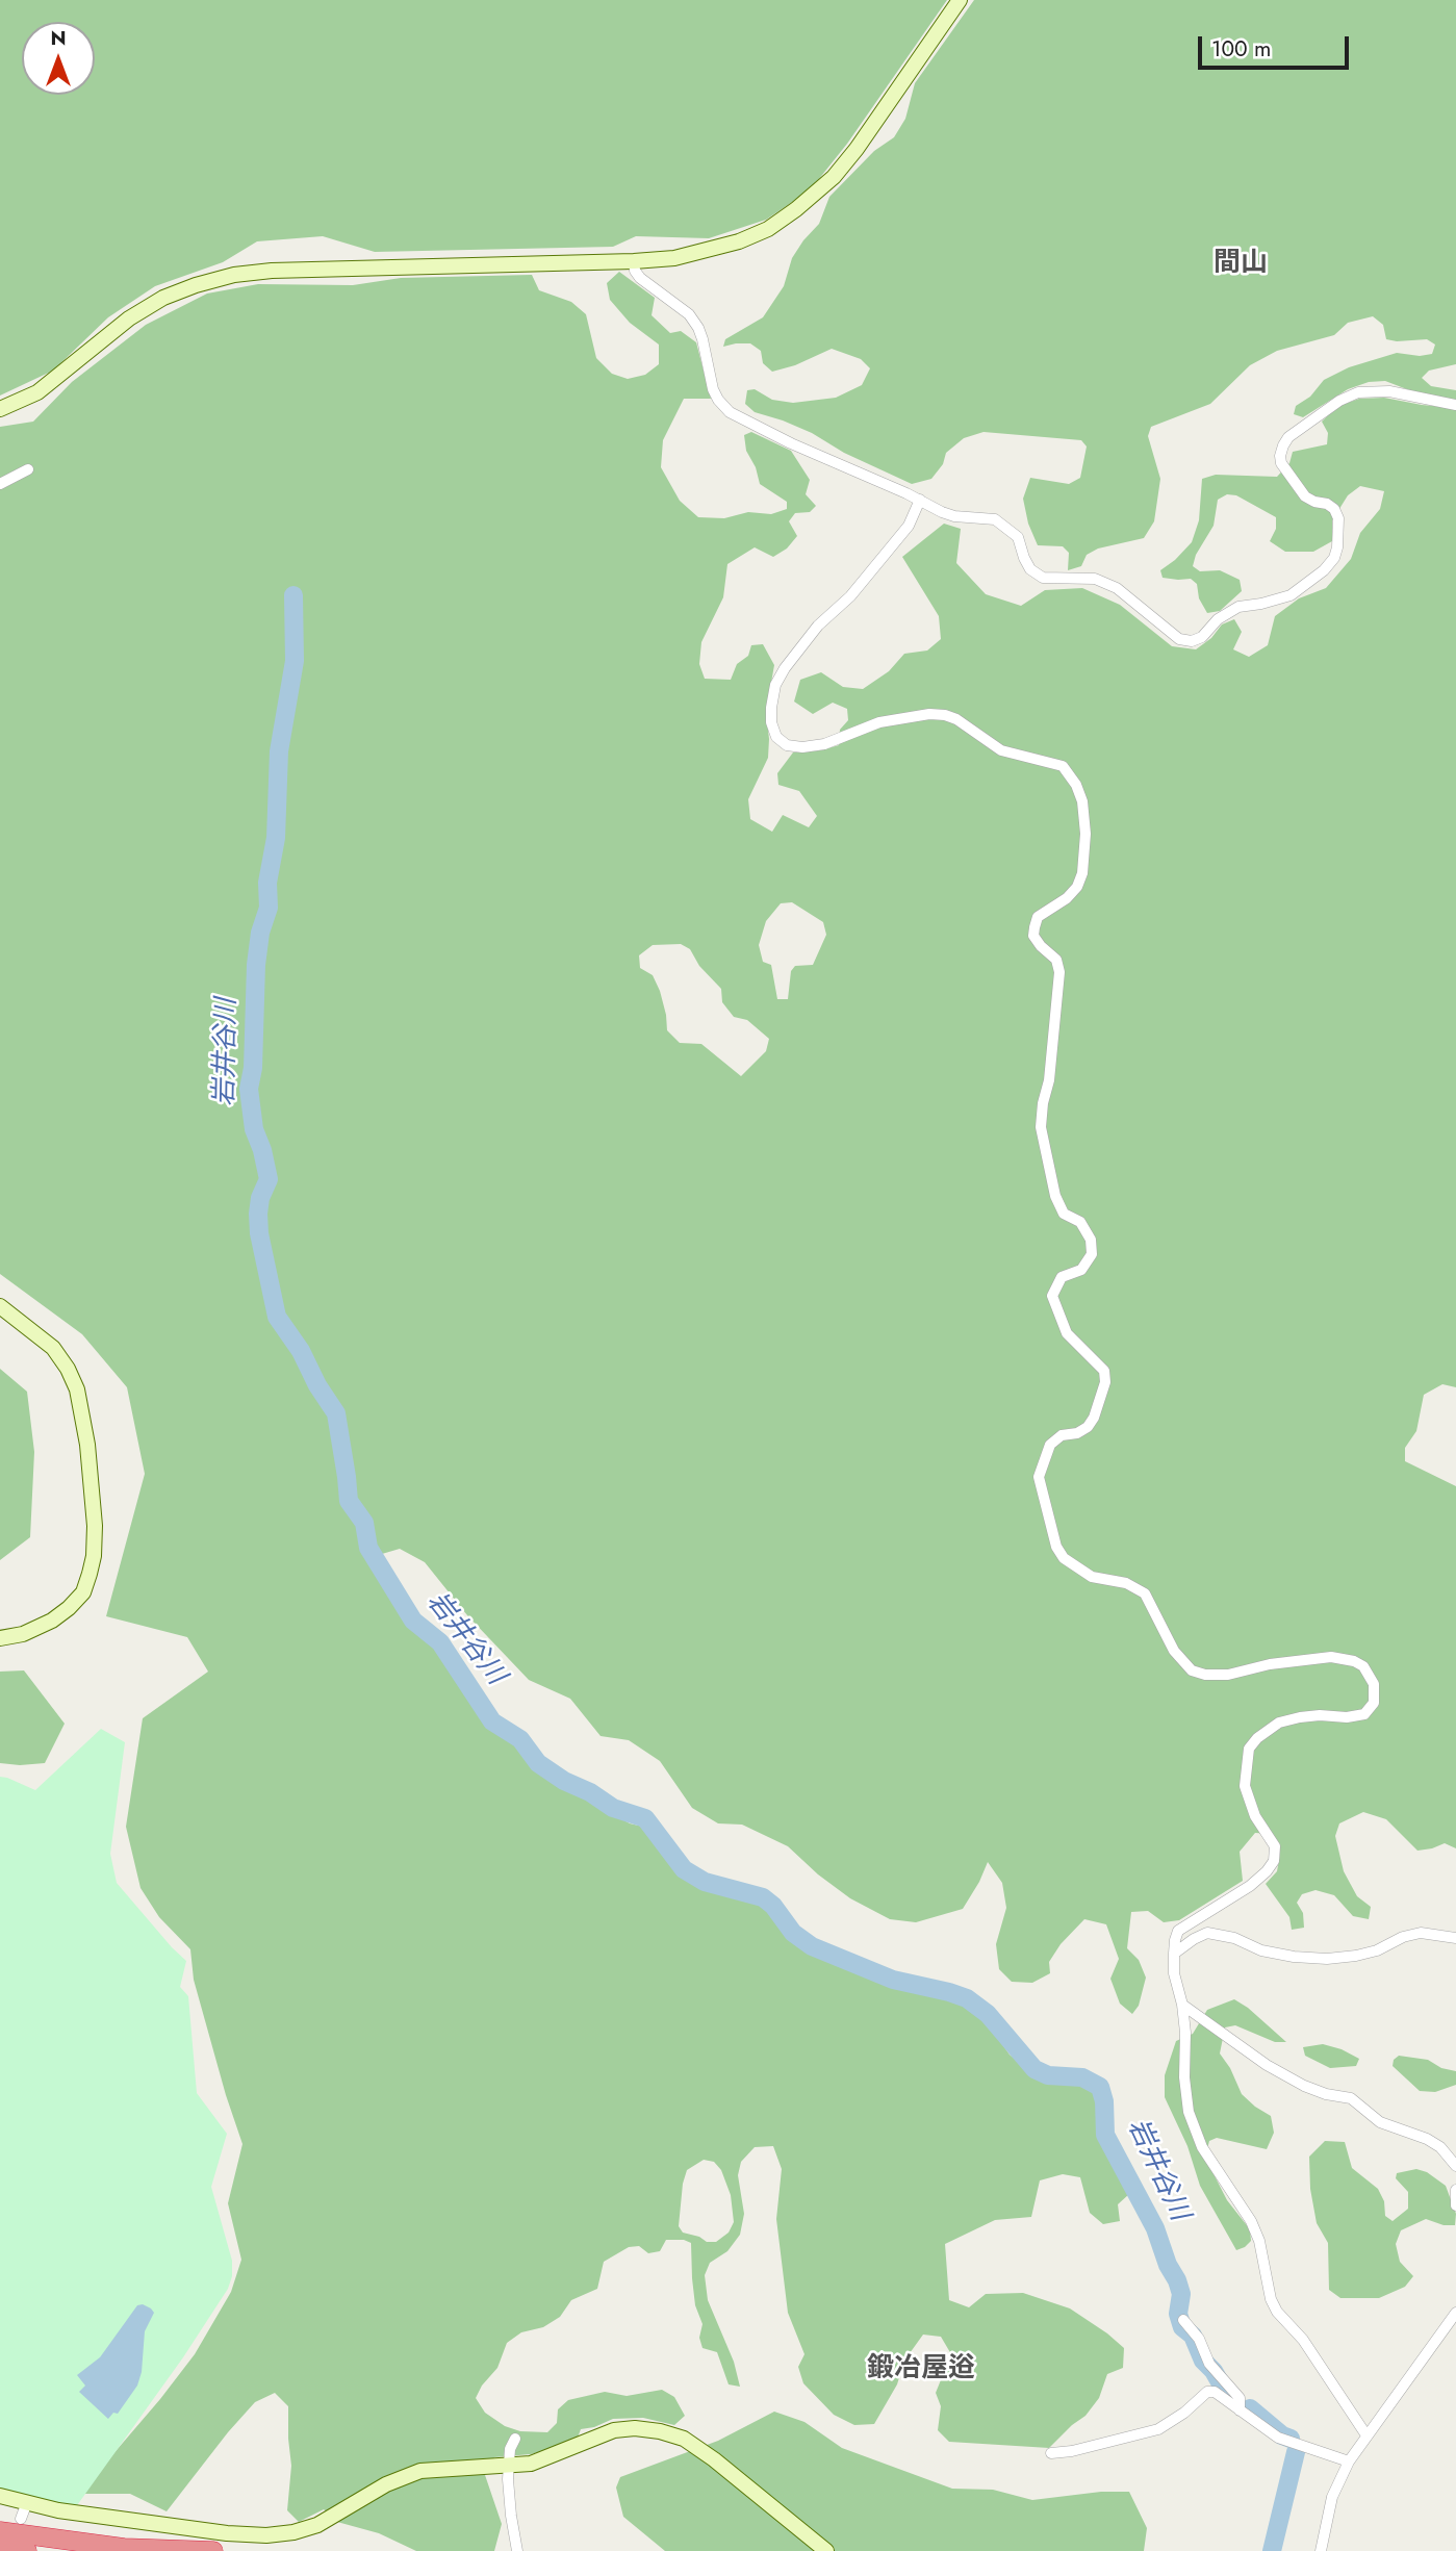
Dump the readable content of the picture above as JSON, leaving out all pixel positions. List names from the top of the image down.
{
  "districts": ["間山", "鍛冶屋逧"],
  "water": ["岩井谷川"],
  "scale_bar": "100 m",
  "north": "top"
}
